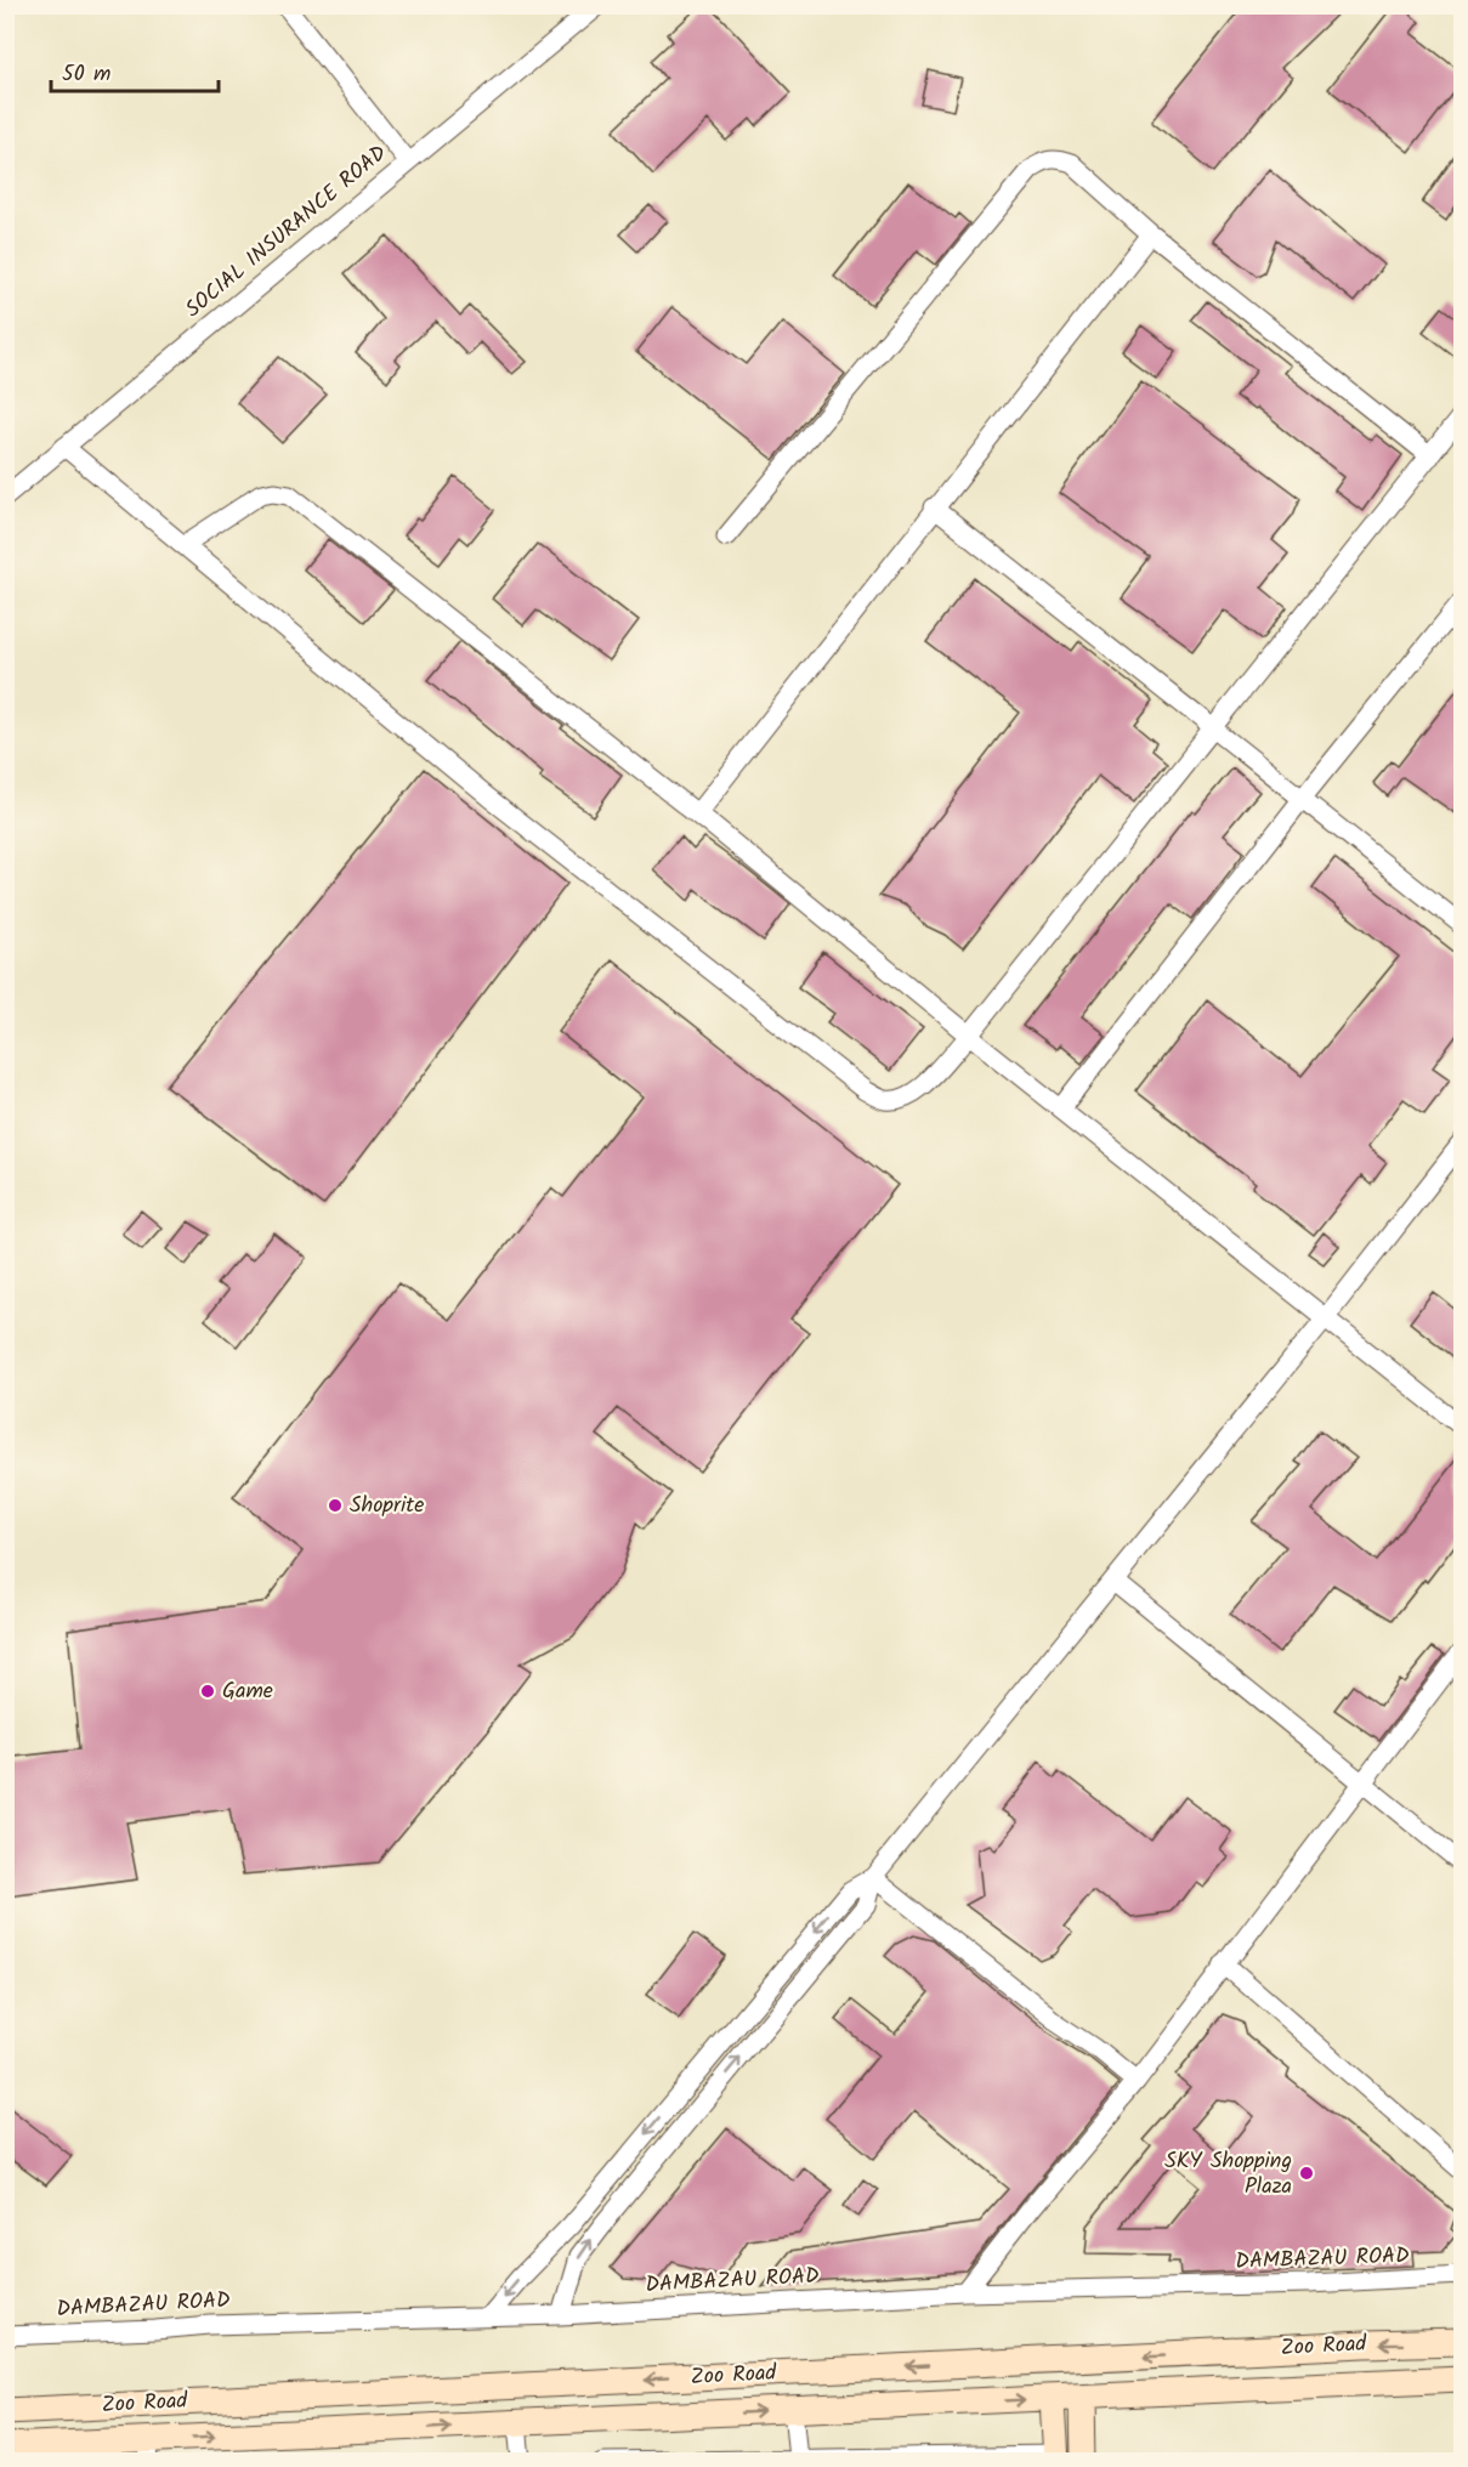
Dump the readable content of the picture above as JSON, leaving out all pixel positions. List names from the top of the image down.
{
  "streets": {
    "main road": ["Zoo Road"],
    "street": ["SOCIAL INSURANCE ROAD", "DAMBAZAU ROAD"]
  },
  "places": ["Shoprite", "Game", "SKY Shopping Plaza"],
  "scale_bar": "50 m"
}
